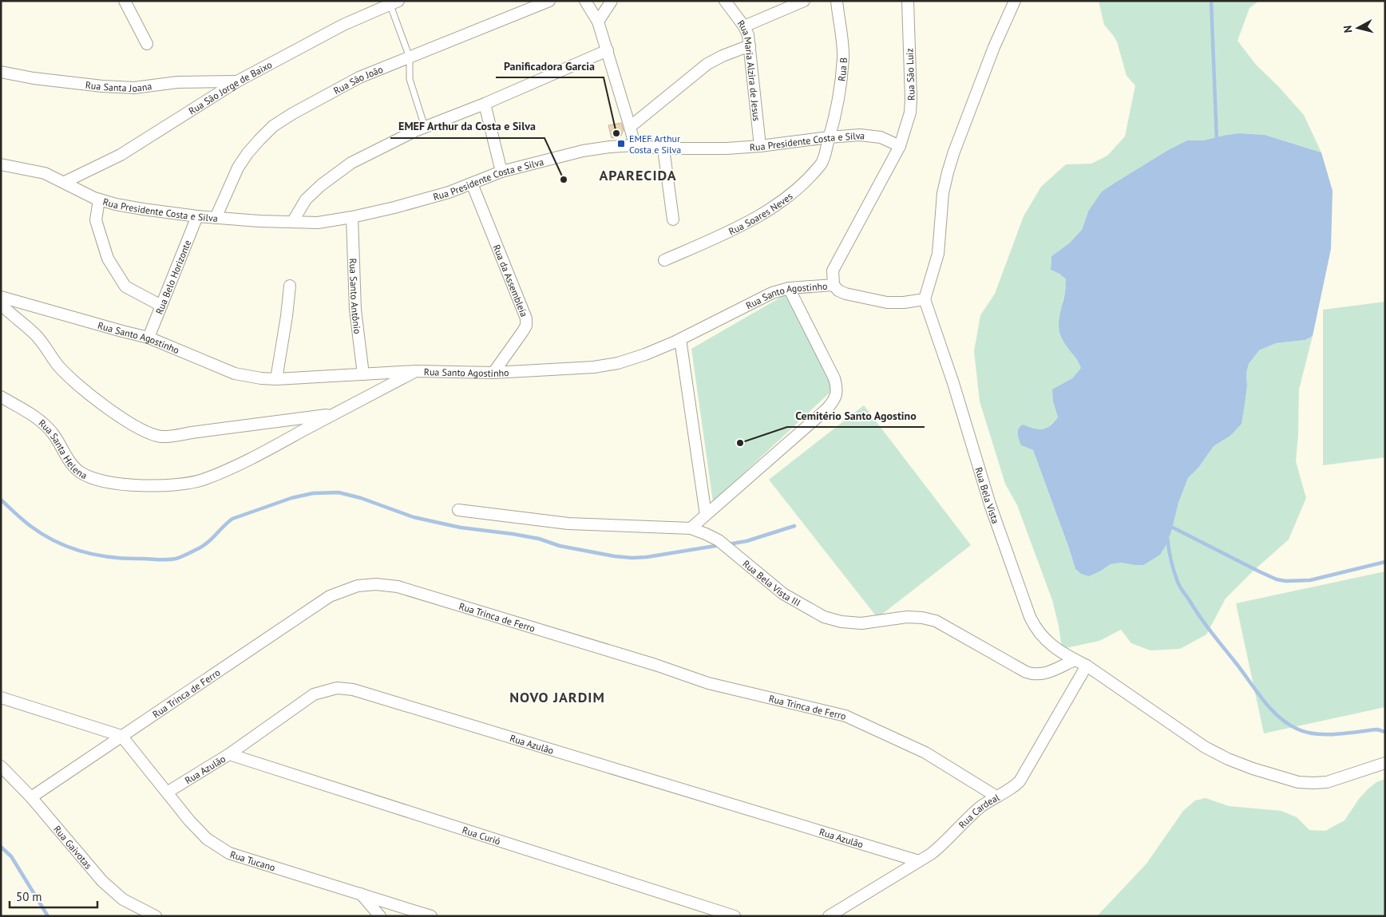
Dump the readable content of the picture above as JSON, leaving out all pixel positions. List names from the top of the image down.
{
  "streets": {
    "street": [
      "Rua B",
      "Rua Maria Alzira de Jesus",
      "Rua São Luiz",
      "Rua São João",
      "Rua Santa Joana",
      "Rua São Jorge de Baixo",
      "Rua Presidente Costa e Silva",
      "Rua Soares Neves",
      "Rua Belo Horizonte",
      "Rua da Assembleia",
      "Rua Santo Antônio",
      "Rua Santo Agostinho",
      "Rua Santa Helena",
      "Rua Bela Vista",
      "Rua Bela Vista III",
      "Rua Trinca de Ferro",
      "Rua Azulão",
      "Rua Cardeal",
      "Rua Curió",
      "Rua Gaivotas",
      "Rua Tucano"
    ]
  },
  "crossings": [
    ["Rua B", "Rua Presidente Costa e Silva"],
    ["Rua B", "Rua Soares Neves"],
    ["Rua Maria Alzira de Jesus", "Rua Presidente Costa e Silva"],
    ["Rua São Luiz", "Rua Presidente Costa e Silva"],
    ["Rua São João", "Rua Presidente Costa e Silva"],
    ["Rua Santa Joana", "Rua São Jorge de Baixo"],
    ["Rua São Jorge de Baixo", "Rua Presidente Costa e Silva"],
    ["Rua Presidente Costa e Silva", "Rua Soares Neves"],
    ["Rua Presidente Costa e Silva", "Rua Belo Horizonte"],
    ["Rua Presidente Costa e Silva", "Rua da Assembleia"],
    ["Rua Presidente Costa e Silva", "Rua Santo Antônio"],
    ["Rua Belo Horizonte", "Rua Santo Agostinho"],
    ["Rua da Assembleia", "Rua Santo Agostinho"],
    ["Rua Santo Antônio", "Rua Santo Agostinho"],
    ["Rua Santo Agostinho", "Rua Santa Helena"],
    ["Rua Santo Agostinho", "Rua Bela Vista"],
    ["Rua Bela Vista", "Rua Bela Vista III"],
    ["Rua Bela Vista", "Rua Cardeal"],
    ["Rua Trinca de Ferro", "Rua Cardeal"],
    ["Rua Trinca de Ferro", "Rua Gaivotas"],
    ["Rua Trinca de Ferro", "Rua Tucano"],
    ["Rua Azulão", "Rua Cardeal"],
    ["Rua Azulão", "Rua Curió"],
    ["Rua Azulão", "Rua Tucano"]
  ],
  "districts": ["APARECIDA", "NOVO JARDIM"],
  "places": {
    "other": ["Panificadora Garcia", "EMEF Arthur da Costa e Silva", "Cemitério Santo Agostino"],
    "transit": ["EMEF Arthur Costa e Silva"]
  },
  "scale_bar": "50 m",
  "north": "left"
}
